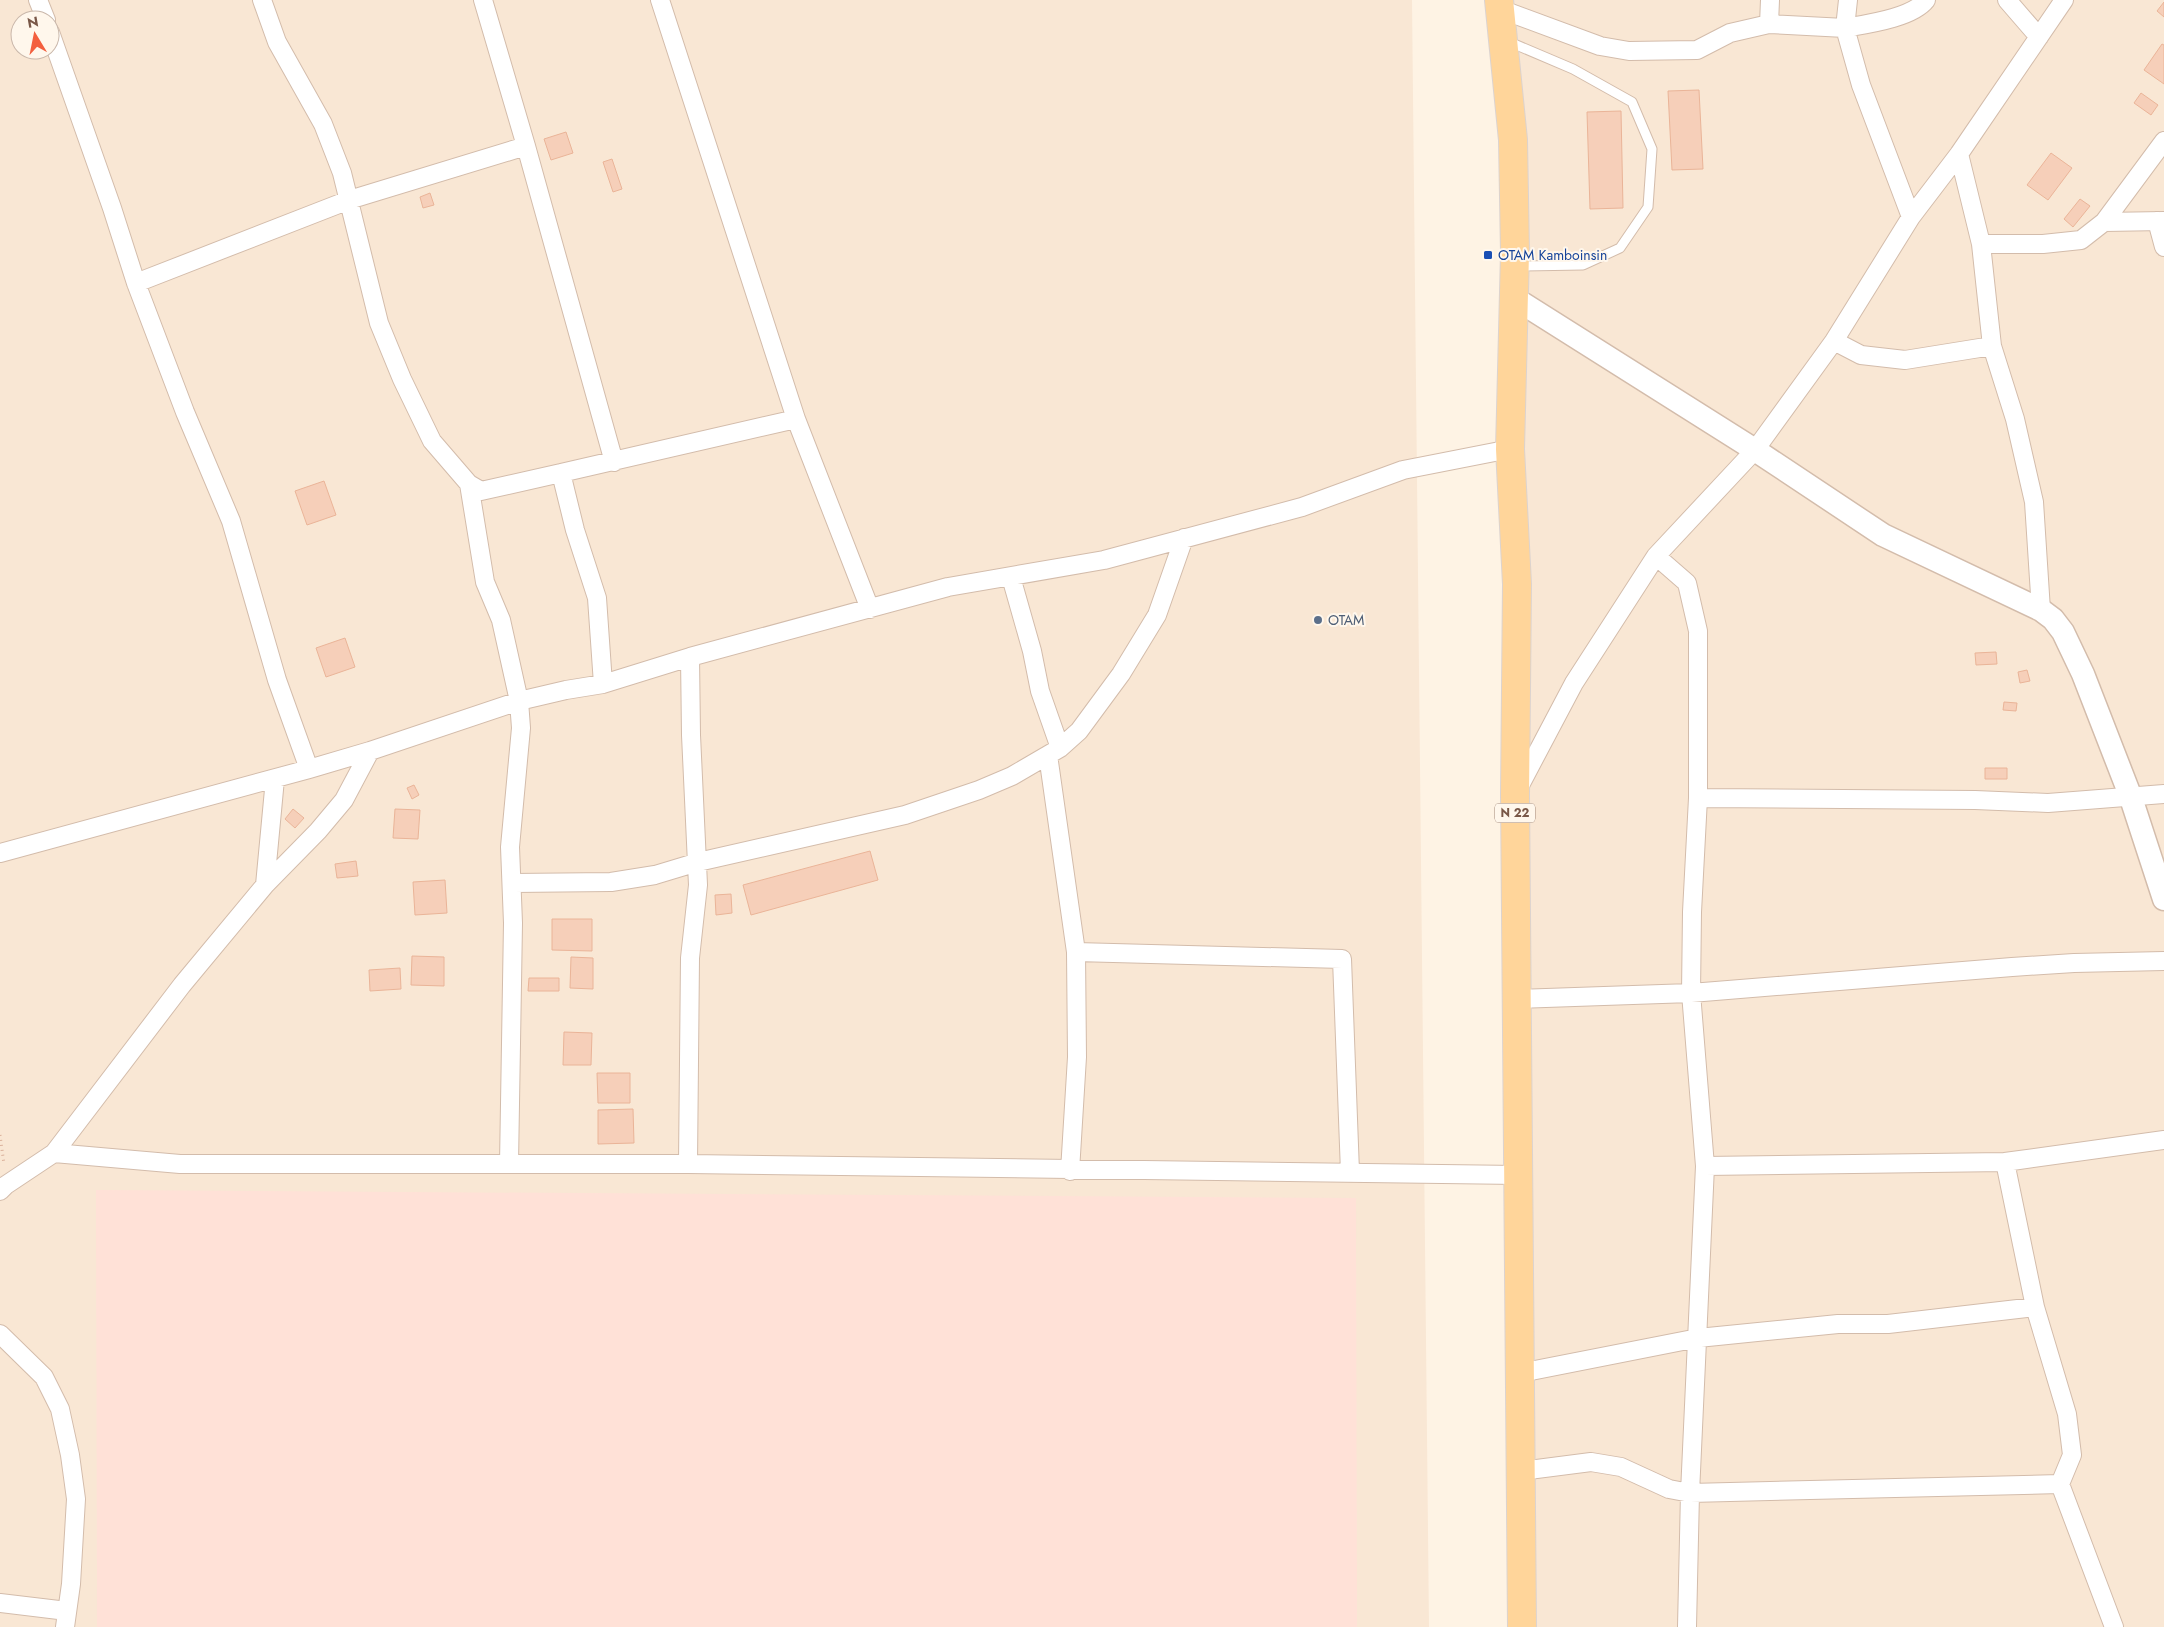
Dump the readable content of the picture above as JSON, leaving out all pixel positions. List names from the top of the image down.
{
  "streets": {
    "main road": ["N 22"]
  },
  "places": {
    "transit": ["OTAM Kamboinsin"],
    "other": ["OTAM"]
  },
  "north": "top"
}
